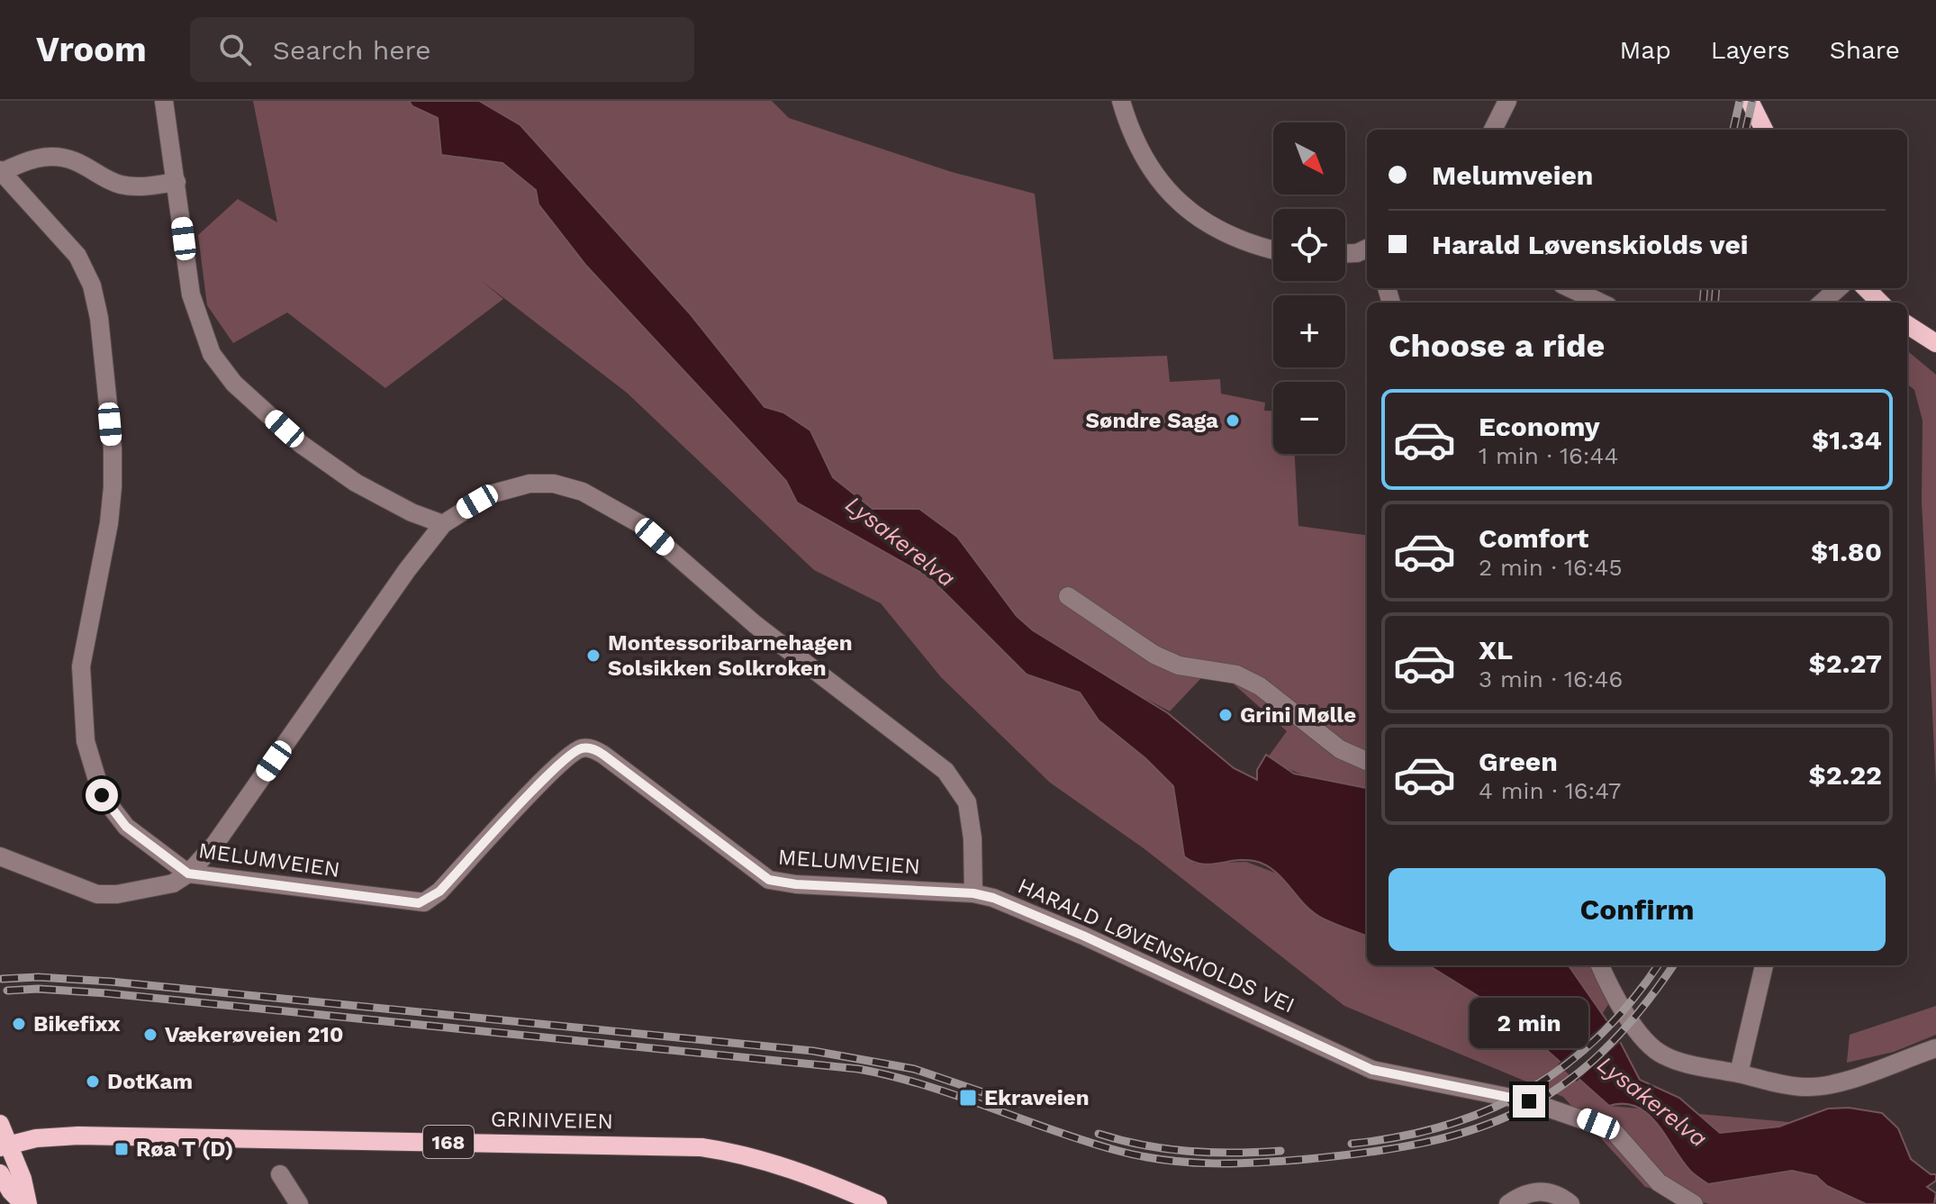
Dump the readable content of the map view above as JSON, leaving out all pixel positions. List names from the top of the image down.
{
  "streets": {
    "main road": ["GRINIVEIEN", "168"],
    "street": ["MELUMVEIEN", "HARALD LØVENSKIOLDS VEI"]
  },
  "crossings": [
    ["MELUMVEIEN", "HARALD LØVENSKIOLDS VEI"]
  ],
  "water": ["Lysakerelva"],
  "places": {
    "other": [
      "Søndre Saga",
      "Montessoribarnehagen Solsikken Solkroken",
      "Grini Mølle",
      "Bikefixx",
      "Vækerøveien 210",
      "DotKam"
    ],
    "transit": ["Ekraveien", "Røa T (D)"]
  },
  "north": "bottom right",
  "page": {
    "header": "Vroom",
    "search": "Search here",
    "nav": ["Map", "Layers", "Share"],
    "map_buttons": ["+", "−"],
    "banner": ["Melumveien", "Harald Løvenskiolds vei"],
    "heading": "Choose a ride",
    "list": [
      {
        "name": "Economy",
        "note": "1 min · 16:44",
        "value": "$1.34"
      },
      {
        "name": "Comfort",
        "note": "2 min · 16:45",
        "value": "$1.80"
      },
      {
        "name": "XL",
        "note": "3 min · 16:46",
        "value": "$2.27"
      },
      {
        "name": "Green",
        "note": "4 min · 16:47",
        "value": "$2.22"
      }
    ],
    "buttons": "Confirm",
    "bubble": "2 min"
  }
}
